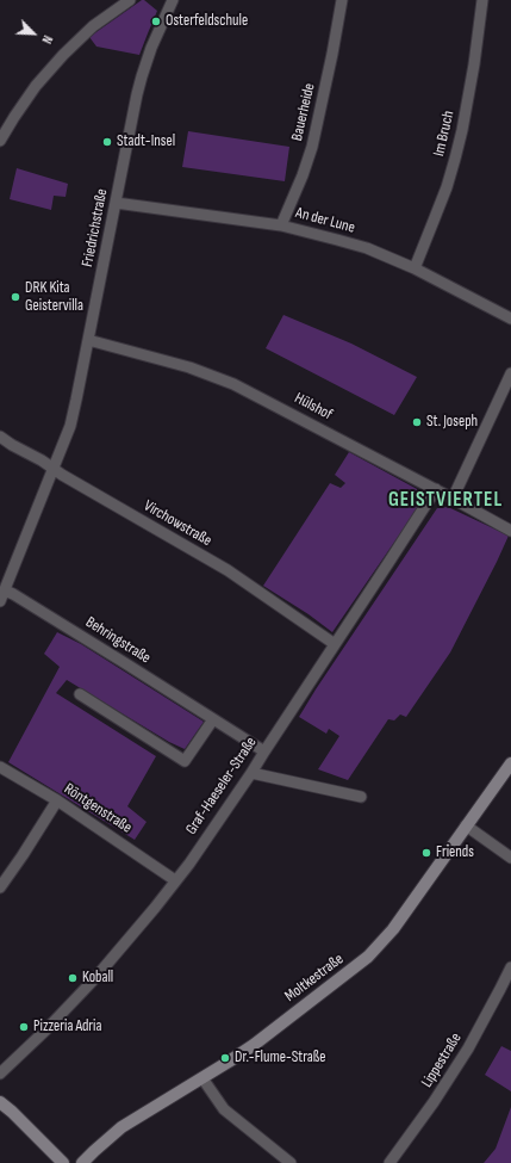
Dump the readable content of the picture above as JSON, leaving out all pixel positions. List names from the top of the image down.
{
  "streets": {
    "street": [
      "Bauerheide",
      "Im Bruch",
      "An der Lune",
      "Friedrichstraße",
      "Hülshof",
      "Virchowstraße",
      "Behringstraße",
      "Graf-Haeseler-Straße",
      "Röntgenstraße",
      "Moltkestraße",
      "Lippestraße"
    ]
  },
  "crossings": [
    ["Bauerheide", "An der Lune"],
    ["Im Bruch", "An der Lune"],
    ["An der Lune", "Friedrichstraße"],
    ["Friedrichstraße", "Hülshof"],
    ["Friedrichstraße", "Virchowstraße"],
    ["Friedrichstraße", "Behringstraße"],
    ["Hülshof", "Graf-Haeseler-Straße"],
    ["Virchowstraße", "Graf-Haeseler-Straße"],
    ["Behringstraße", "Graf-Haeseler-Straße"],
    ["Graf-Haeseler-Straße", "Röntgenstraße"]
  ],
  "districts": ["GEISTVIERTEL"],
  "places": [
    "Osterfeldschule",
    "Stadt-Insel",
    "DRK Kita Geistervilla",
    "St. Joseph",
    "Friends",
    "Koball",
    "Pizzeria Adria",
    "Dr.-Flume-Straße"
  ],
  "north": "bottom right"
}
